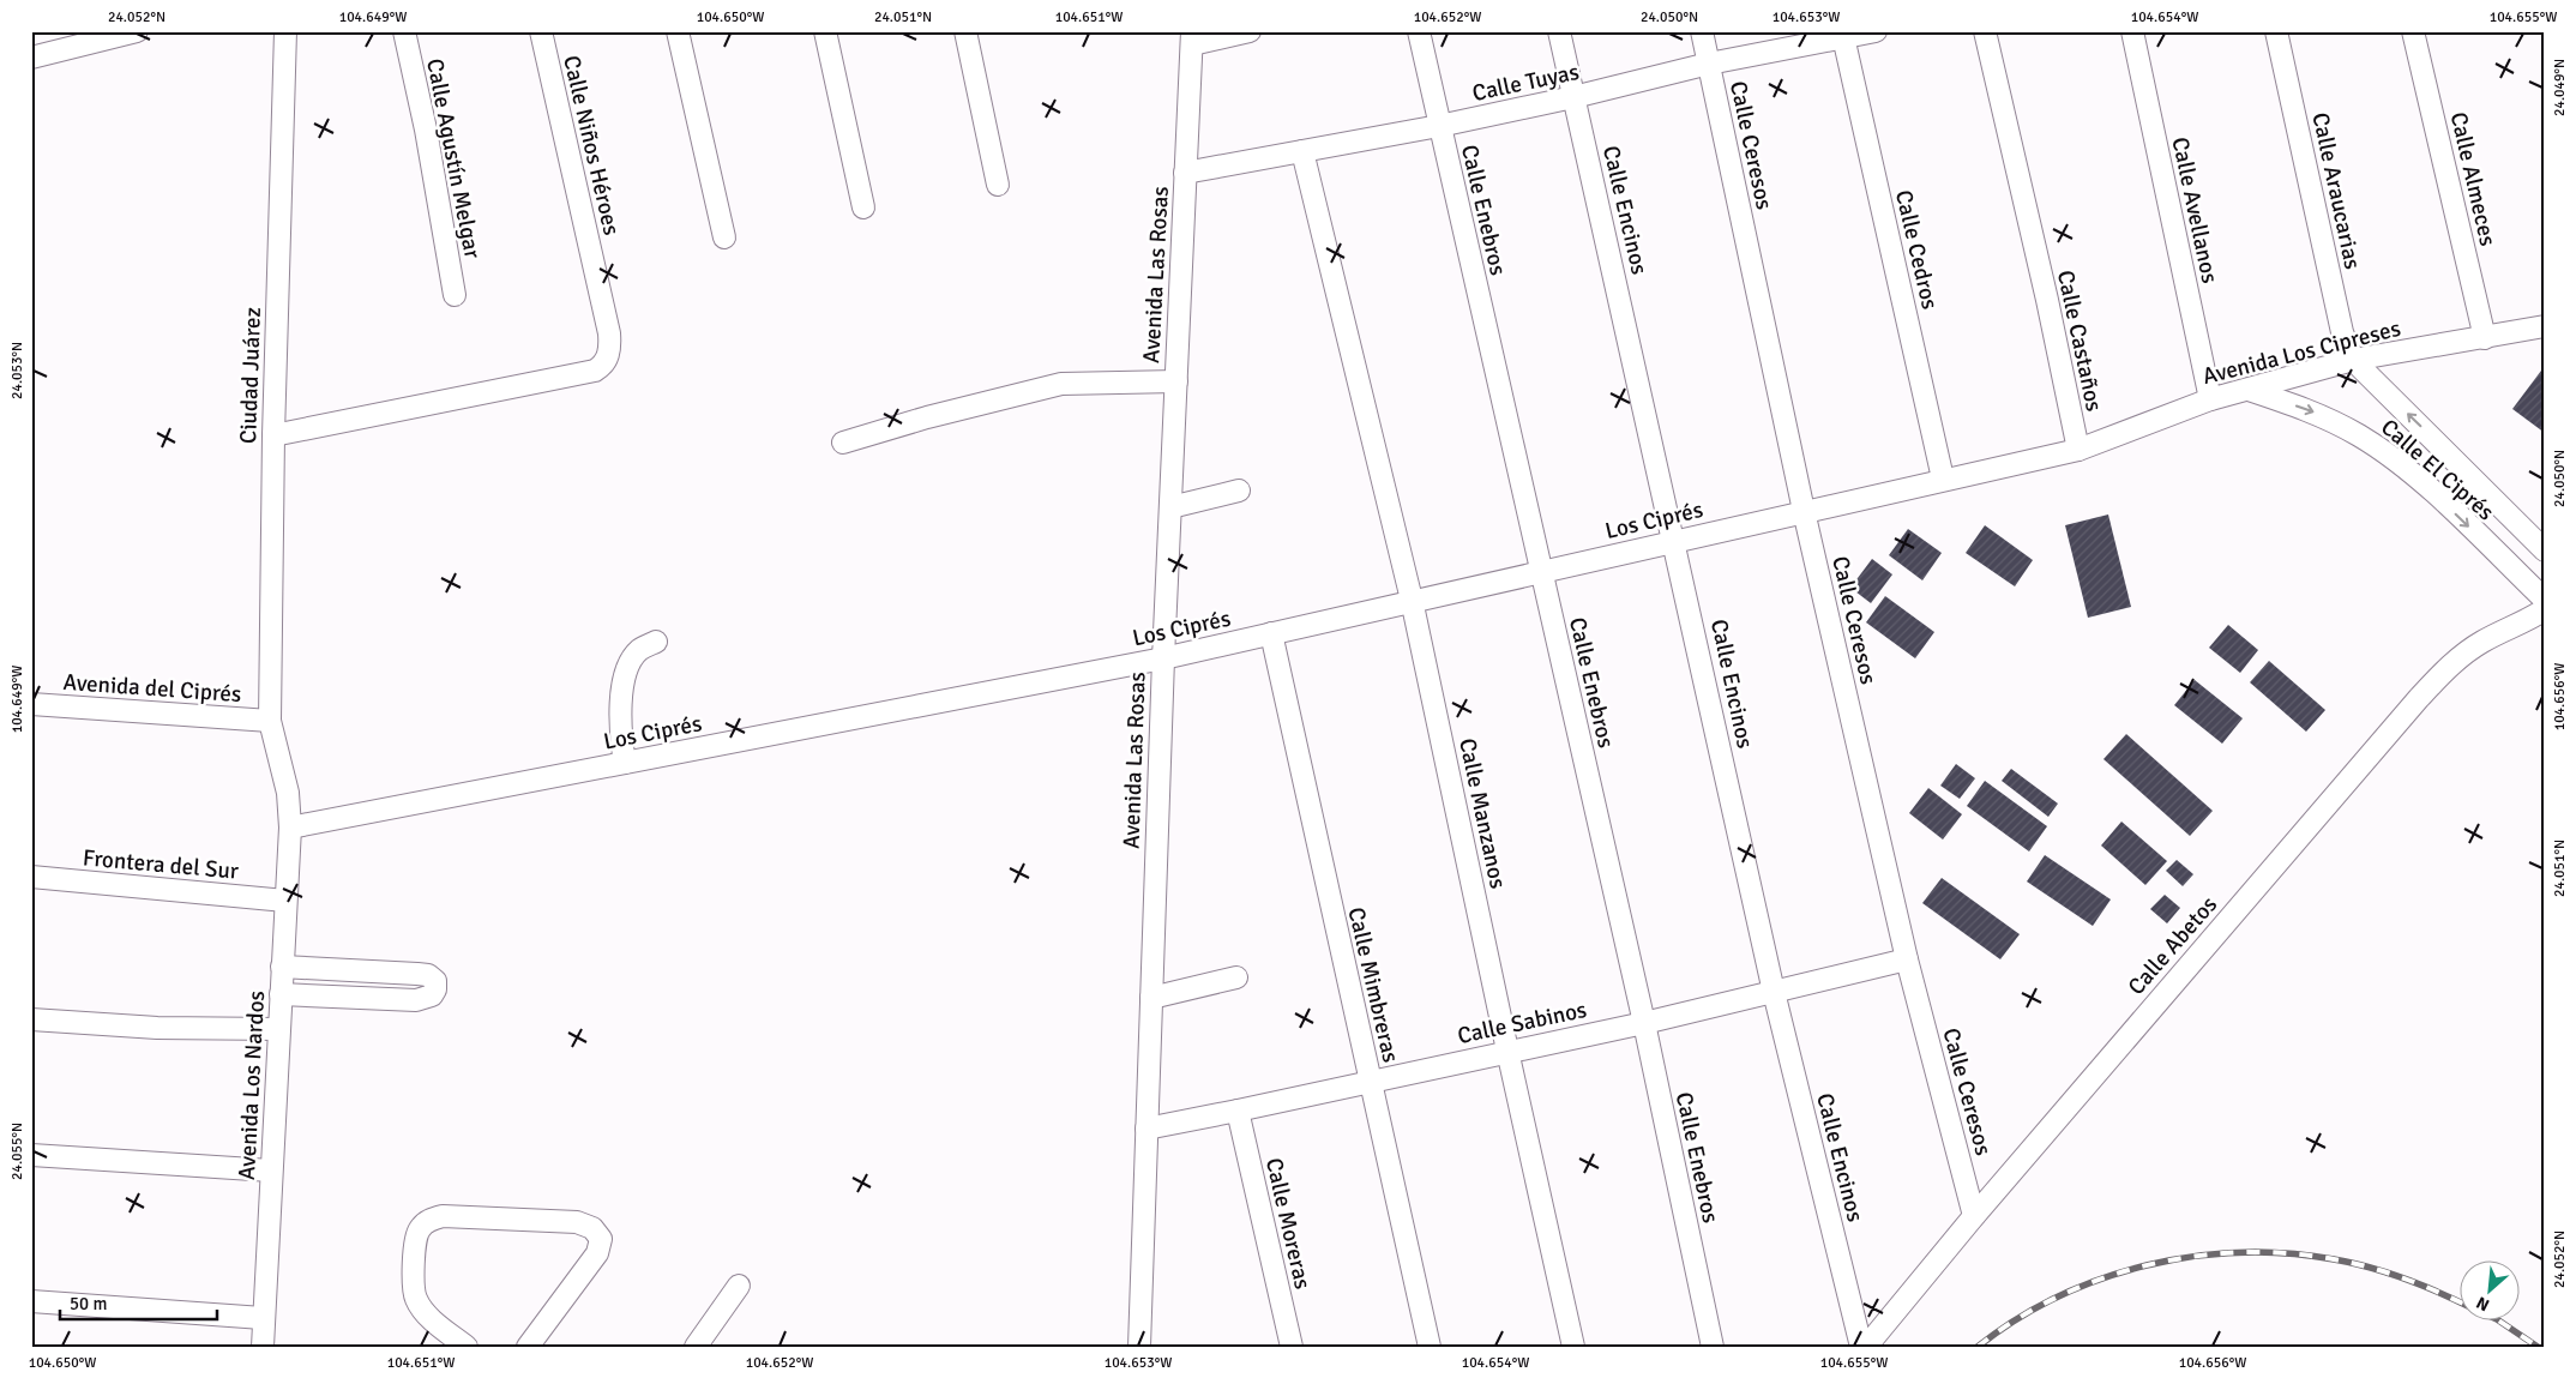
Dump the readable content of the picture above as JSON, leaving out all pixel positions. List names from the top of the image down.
{
  "streets": {
    "street": [
      "Calle Tuyas",
      "Calle Niños Héroes",
      "Calle Ceresos",
      "Calle Agustín Melgar",
      "Calle Almeces",
      "Calle Araucarias",
      "Calle Enebros",
      "Calle Encinos",
      "Calle Avellanos",
      "Calle Cedros",
      "Avenida Las Rosas",
      "Calle Castaños",
      "Avenida Los Cipreses",
      "Ciudad Juárez",
      "Calle El Ciprés",
      "Los Ciprés",
      "Avenida del Ciprés",
      "Calle Manzanos",
      "Frontera del Sur",
      "Calle Abetos",
      "Calle Mimbreras",
      "Calle Sabinos",
      "Avenida Los Nardos",
      "Calle Moreras"
    ]
  },
  "crossings": [
    ["Calle Tuyas", "Calle Ceresos"],
    ["Calle Tuyas", "Calle Enebros"],
    ["Calle Tuyas", "Calle Encinos"],
    ["Calle Tuyas", "Calle Cedros"],
    ["Calle Tuyas", "Avenida Las Rosas"],
    ["Calle Tuyas", "Calle Manzanos"],
    ["Calle Niños Héroes", "Ciudad Juárez"],
    ["Calle Ceresos", "Los Ciprés"],
    ["Calle Ceresos", "Calle Abetos"],
    ["Calle Ceresos", "Calle Sabinos"],
    ["Calle Almeces", "Avenida Los Cipreses"],
    ["Calle Araucarias", "Avenida Los Cipreses"],
    ["Calle Araucarias", "Calle El Ciprés"],
    ["Calle Enebros", "Los Ciprés"],
    ["Calle Enebros", "Calle Sabinos"],
    ["Calle Encinos", "Los Ciprés"],
    ["Calle Encinos", "Calle Sabinos"],
    ["Calle Avellanos", "Avenida Los Cipreses"],
    ["Calle Cedros", "Los Ciprés"],
    ["Avenida Las Rosas", "Los Ciprés"],
    ["Avenida Las Rosas", "Calle Sabinos"],
    ["Calle Castaños", "Avenida Los Cipreses"],
    ["Calle Castaños", "Los Ciprés"],
    ["Avenida Los Cipreses", "Calle El Ciprés"],
    ["Avenida Los Cipreses", "Los Ciprés"],
    ["Ciudad Juárez", "Los Ciprés"],
    ["Ciudad Juárez", "Avenida del Ciprés"],
    ["Ciudad Juárez", "Avenida Los Nardos"],
    ["Los Ciprés", "Calle Manzanos"],
    ["Los Ciprés", "Calle Mimbreras"],
    ["Los Ciprés", "Avenida Los Nardos"],
    ["Calle Manzanos", "Calle Sabinos"],
    ["Frontera del Sur", "Avenida Los Nardos"],
    ["Calle Mimbreras", "Calle Sabinos"],
    ["Calle Sabinos", "Calle Moreras"]
  ],
  "scale_bar": "50 m",
  "north": "bottom left",
  "coordinates": [
    "24.052°N",
    "104.649°W",
    "104.650°W",
    "24.051°N",
    "104.651°W",
    "104.652°W",
    "24.050°N",
    "104.653°W",
    "104.654°W",
    "104.655°W",
    "24.049°N",
    "24.053°N",
    "104.656°W",
    "24.055°N"
  ]
}
